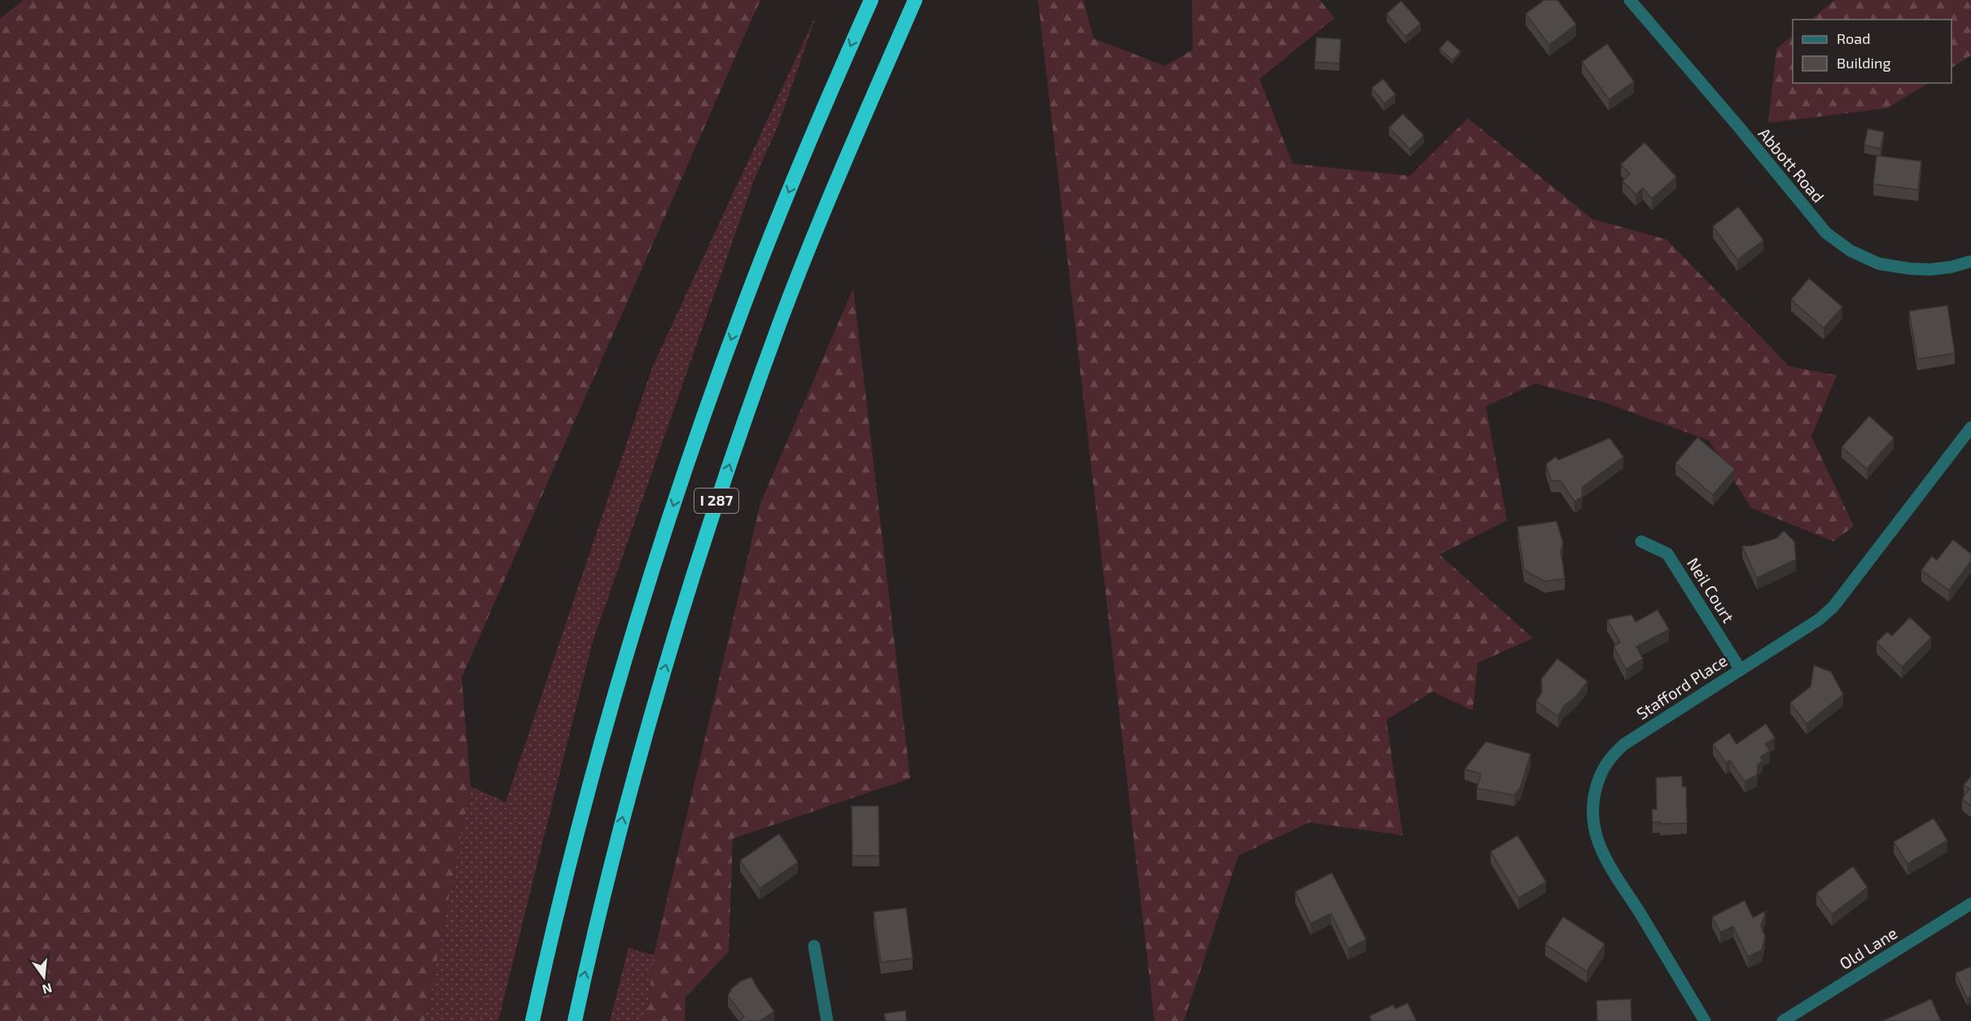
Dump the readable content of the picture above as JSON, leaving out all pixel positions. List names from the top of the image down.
{
  "streets": {
    "highway": ["I 287"],
    "street": [
      "Abbott Road",
      "Neil Court",
      "Stafford Place",
      "Old Lane"
    ]
  },
  "crossings": [
    ["Neil Court", "Stafford Place"]
  ],
  "legend": ["Road", "Building"],
  "north": "bottom"
}
